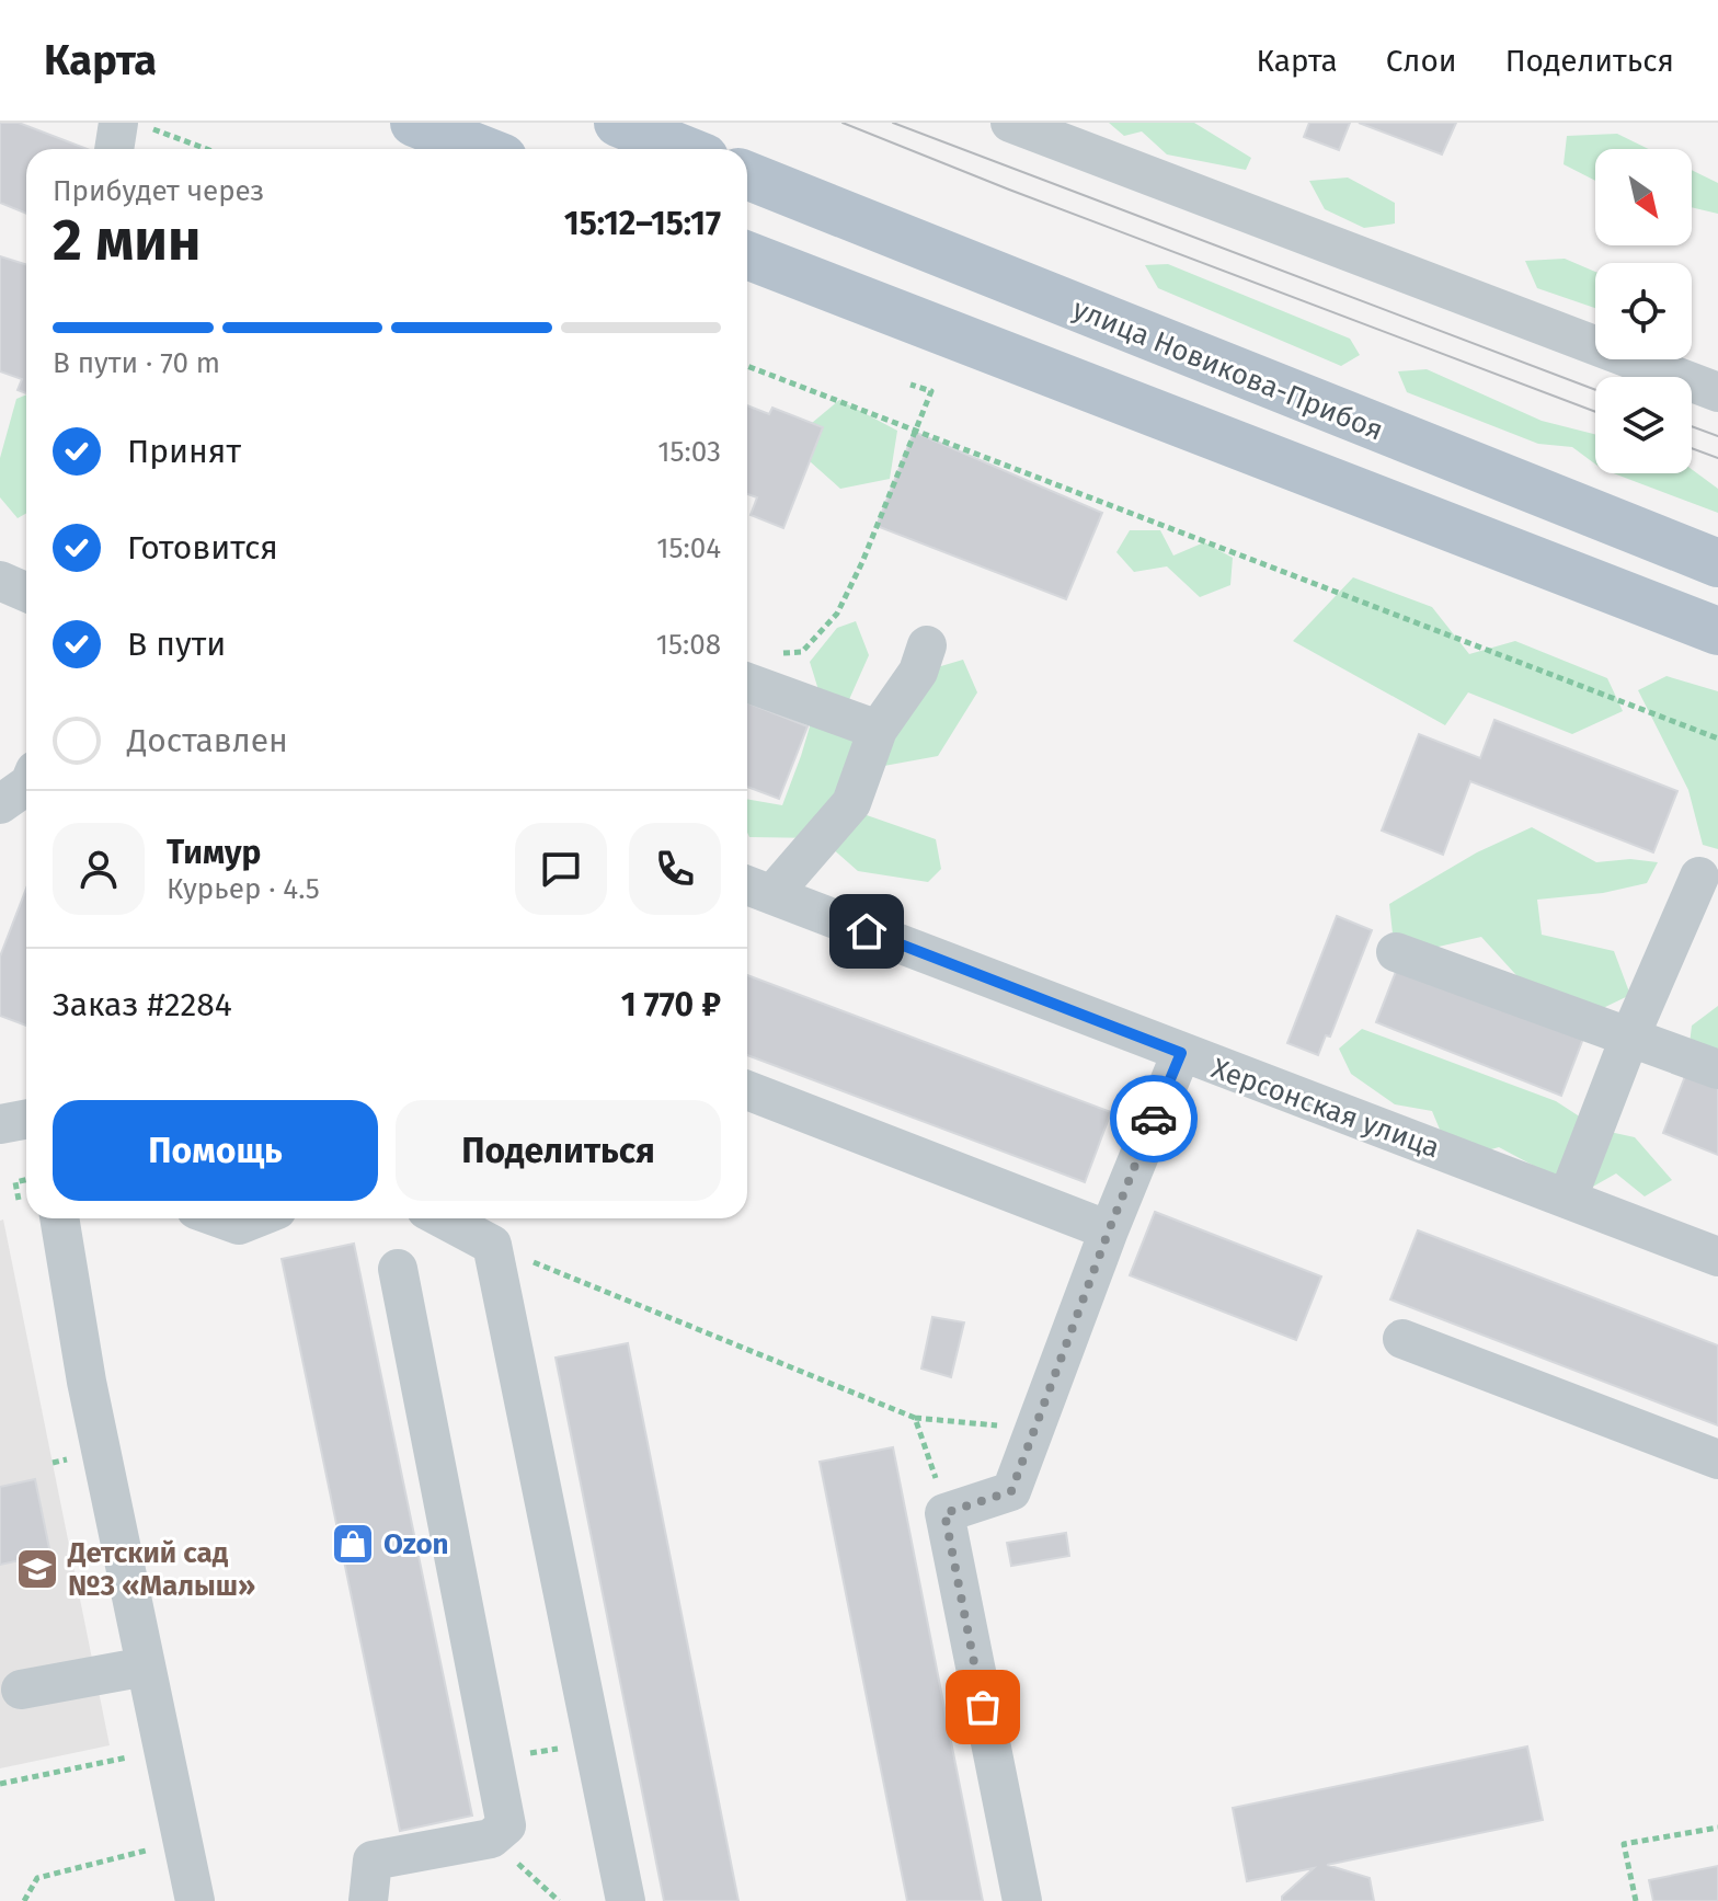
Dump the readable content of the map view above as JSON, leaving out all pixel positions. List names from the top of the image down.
{
  "streets": {
    "main road": ["улица Новикова-Прибоя"],
    "street": ["Херсонская улица"]
  },
  "places": {
    "shop": ["Ozon"],
    "school or university": ["Детский сад №3 «Малыш»"]
  },
  "north": "bottom right",
  "page": {
    "header": "Карта",
    "nav": ["Карта", "Слои", "Поделиться"],
    "heading": ["2 мин", "Прибудет через", "15:12–15:17"],
    "panel": [
      "Тимур",
      "Курьер · 4.5",
      "Заказ #2284",
      "1 770 ₽"
    ],
    "bar": "В пути · 70 m",
    "list": [
      ["Принят", "15:03"],
      ["Готовится", "15:04"],
      ["В пути", "15:08"],
      "Доставлен"
    ],
    "buttons": ["Помощь", "Поделиться"]
  }
}
